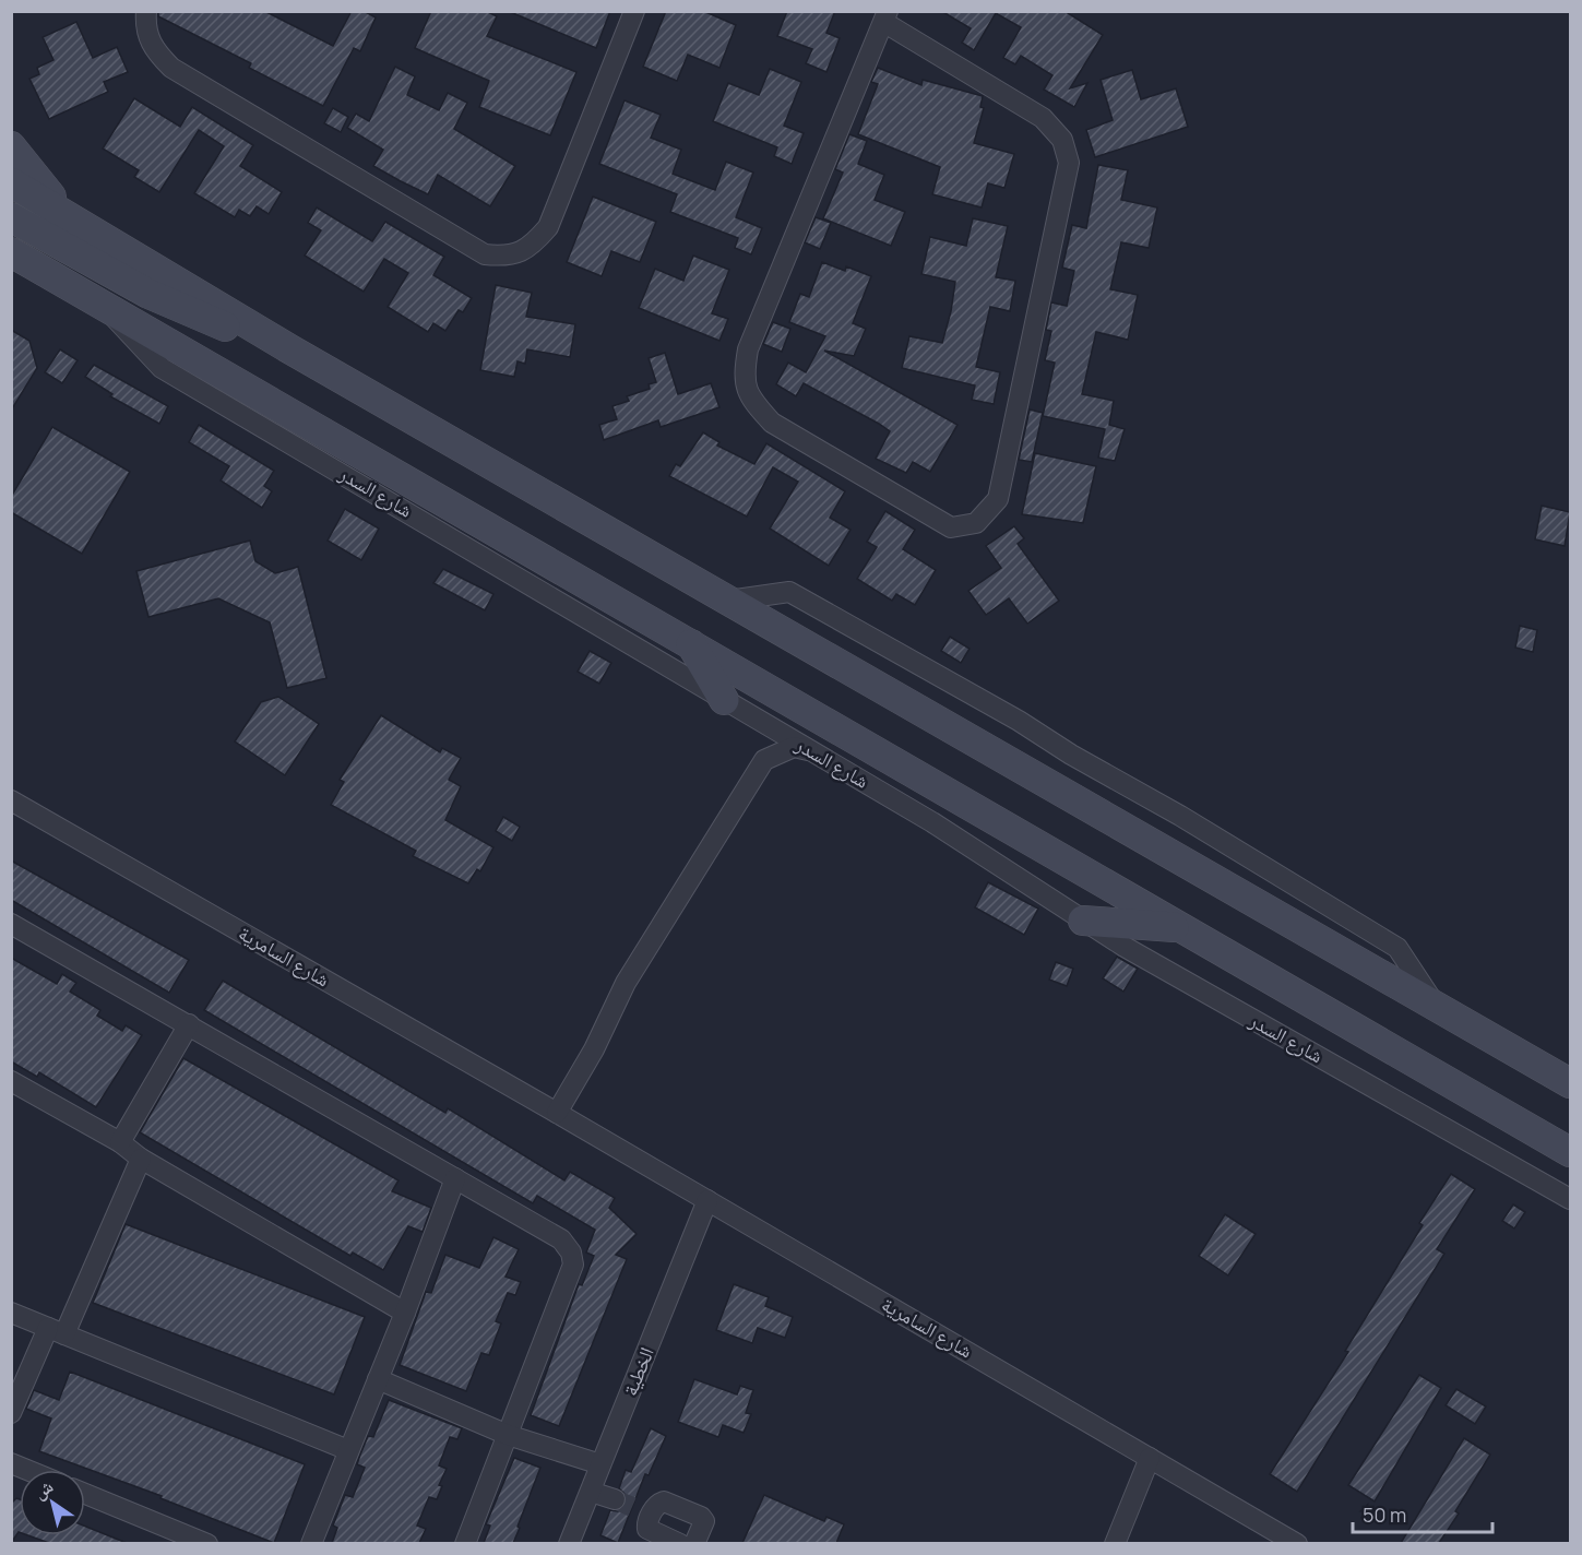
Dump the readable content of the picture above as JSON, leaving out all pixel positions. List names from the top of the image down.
{
  "streets": {
    "main road": ["شارع السدر"],
    "street": ["شارع السامرية", "الخطية"]
  },
  "crossings": [
    ["شارع السامرية", "الخطية"]
  ],
  "scale_bar": "50 m",
  "north": "top left"
}
